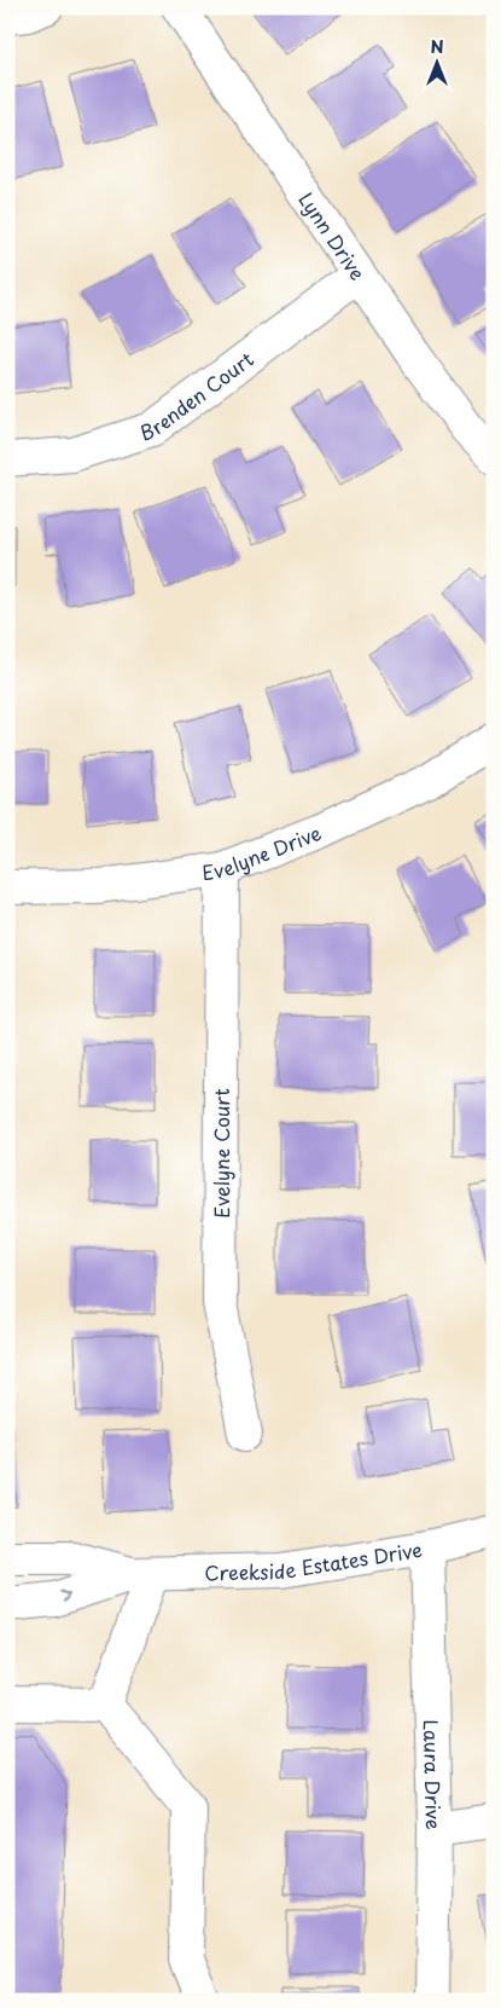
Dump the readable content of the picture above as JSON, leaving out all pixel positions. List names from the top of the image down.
{
  "streets": {
    "street": [
      "Lynn Drive",
      "Brenden Court",
      "Evelyne Drive",
      "Evelyne Court",
      "Creekside Estates Drive",
      "Laura Drive"
    ]
  },
  "crossings": [
    ["Lynn Drive", "Brenden Court"],
    ["Evelyne Drive", "Evelyne Court"],
    ["Creekside Estates Drive", "Laura Drive"]
  ],
  "north": "top"
}
